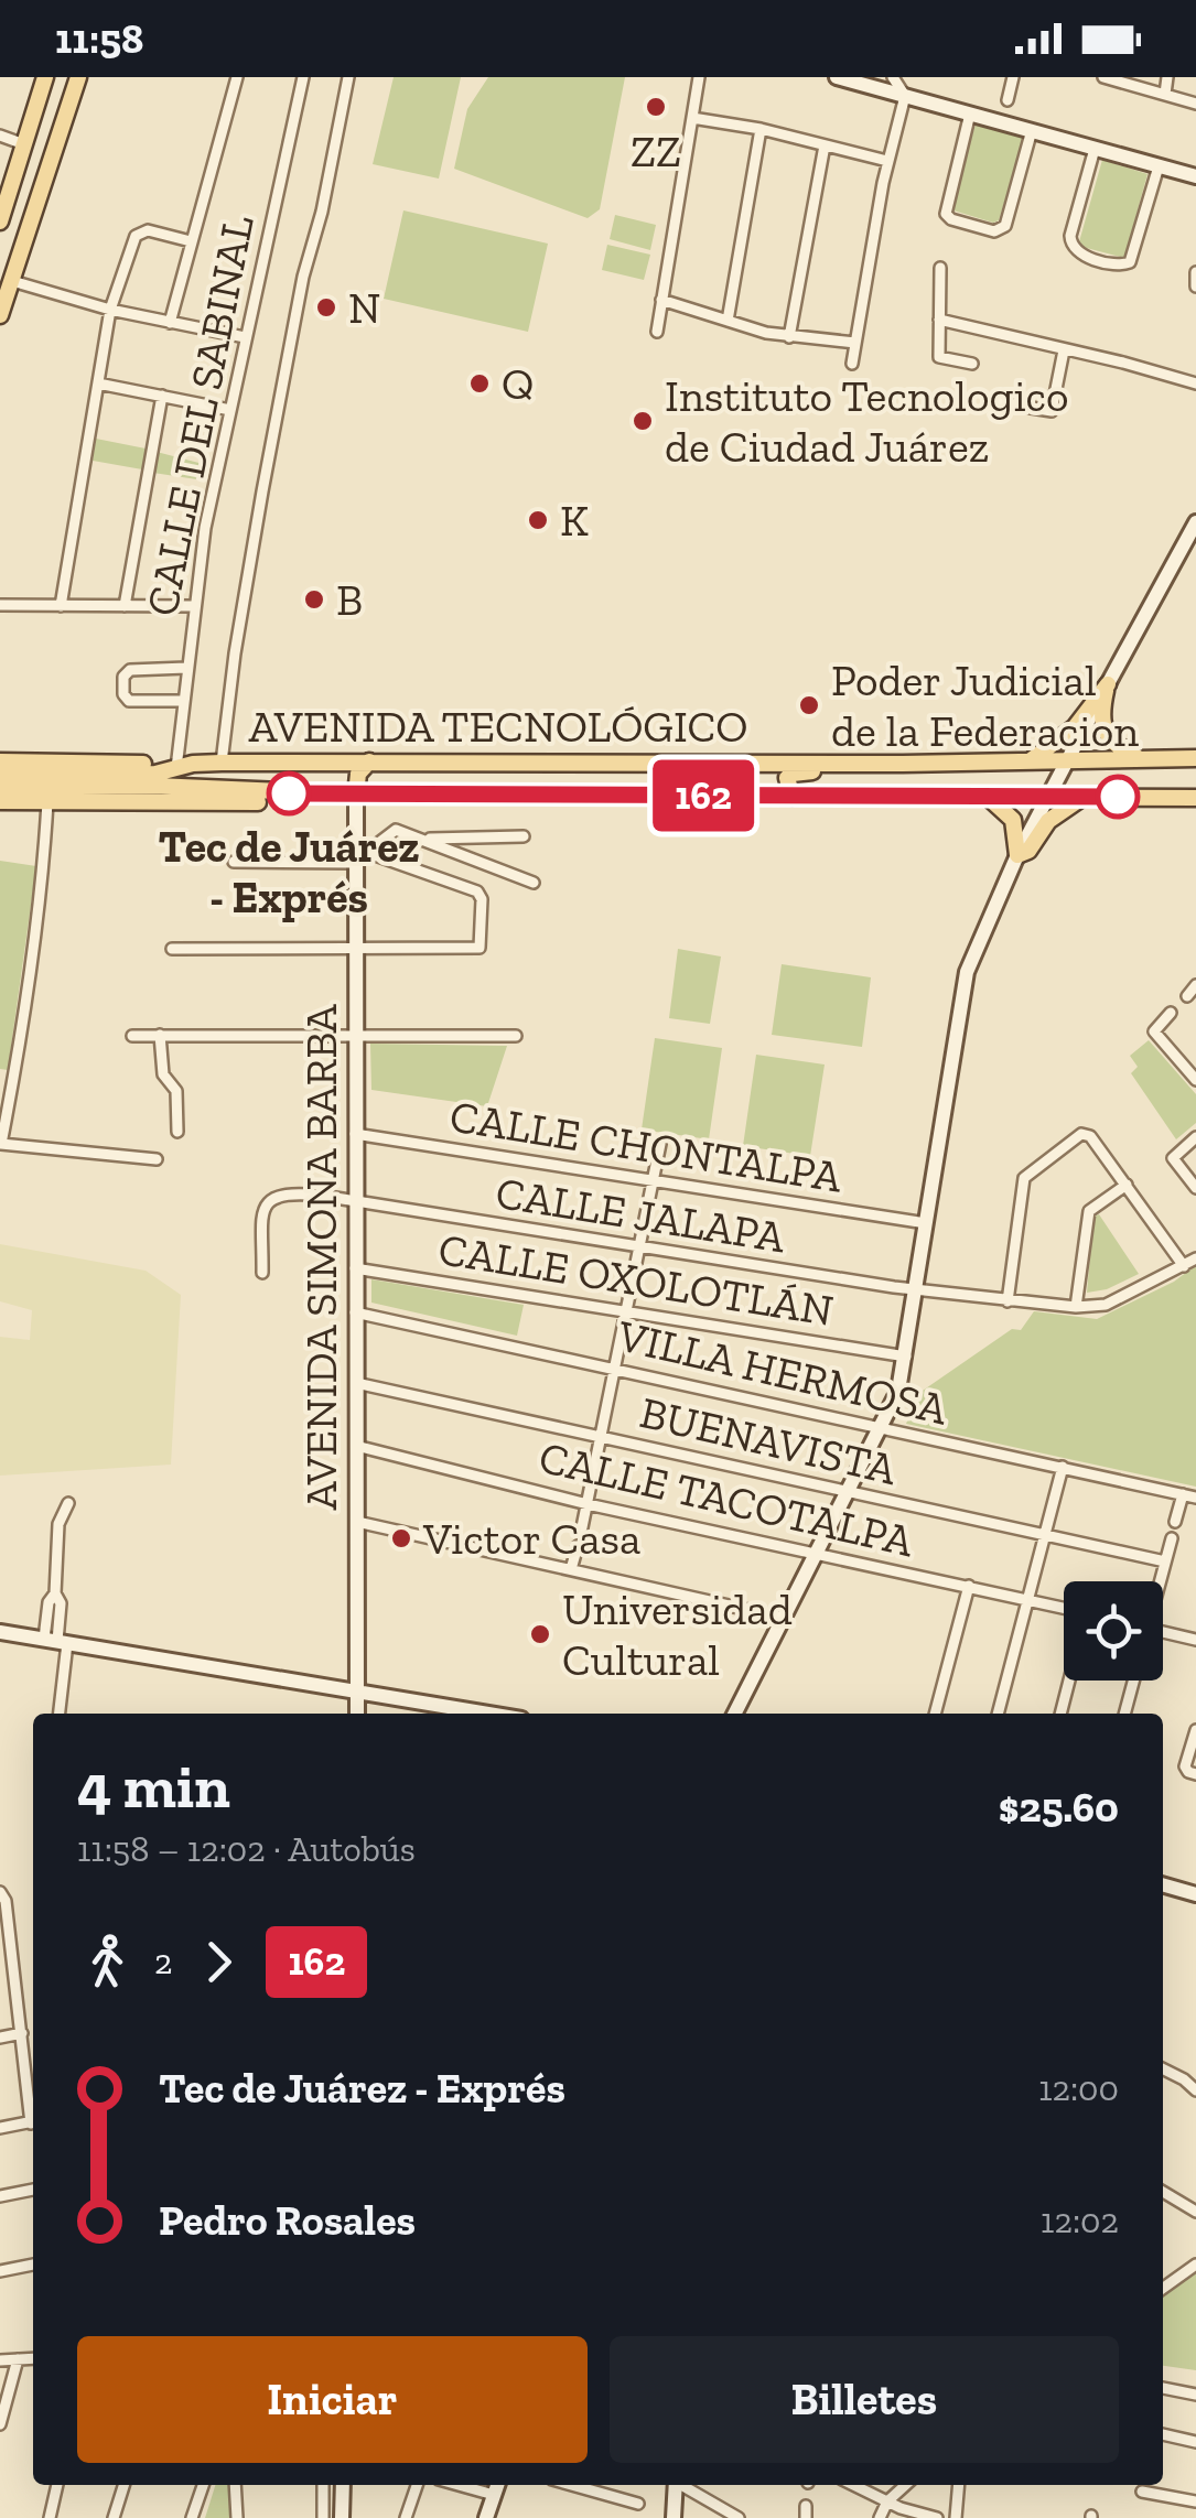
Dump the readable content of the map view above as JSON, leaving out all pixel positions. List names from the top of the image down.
{
  "streets": {
    "main road": ["AVENIDA TECNOLÓGICO", "AVENIDA SIMONA BARBA"],
    "street": [
      "CALLE DEL SABINAL",
      "CALLE CHONTALPA",
      "CALLE JALAPA",
      "CALLE OXOLOTLÁN",
      "VILLA HERMOSA",
      "BUENAVISTA",
      "CALLE TACOTALPA"
    ]
  },
  "crossings": [
    ["CALLE DEL SABINAL", "AVENIDA TECNOLÓGICO"],
    ["AVENIDA TECNOLÓGICO", "AVENIDA SIMONA BARBA"],
    ["CALLE CHONTALPA", "AVENIDA SIMONA BARBA"],
    ["CALLE JALAPA", "AVENIDA SIMONA BARBA"],
    ["AVENIDA SIMONA BARBA", "CALLE OXOLOTLÁN"],
    ["AVENIDA SIMONA BARBA", "VILLA HERMOSA"],
    ["AVENIDA SIMONA BARBA", "BUENAVISTA"],
    ["AVENIDA SIMONA BARBA", "CALLE TACOTALPA"]
  ],
  "places": [
    "ZZ",
    "N",
    "Q",
    "Instituto Tecnologico de Ciudad Juárez",
    "K",
    "B",
    "Poder Judicial de la Federacion",
    "Tec de Juárez - Exprés",
    "Victor Casa",
    "Universidad Cultural"
  ],
  "lines": ["bus line 162"],
  "page": {
    "status": "11:58",
    "on_map": "162",
    "heading": ["4 min", "11:58 – 12:02 · Autobús", "$25.60"],
    "legs": ["2", "162"],
    "list": [
      {
        "name": "Tec de Juárez - Exprés",
        "value": "12:00"
      },
      {
        "name": "Pedro Rosales",
        "value": "12:02"
      }
    ],
    "buttons": ["Iniciar", "Billetes"]
  }
}
